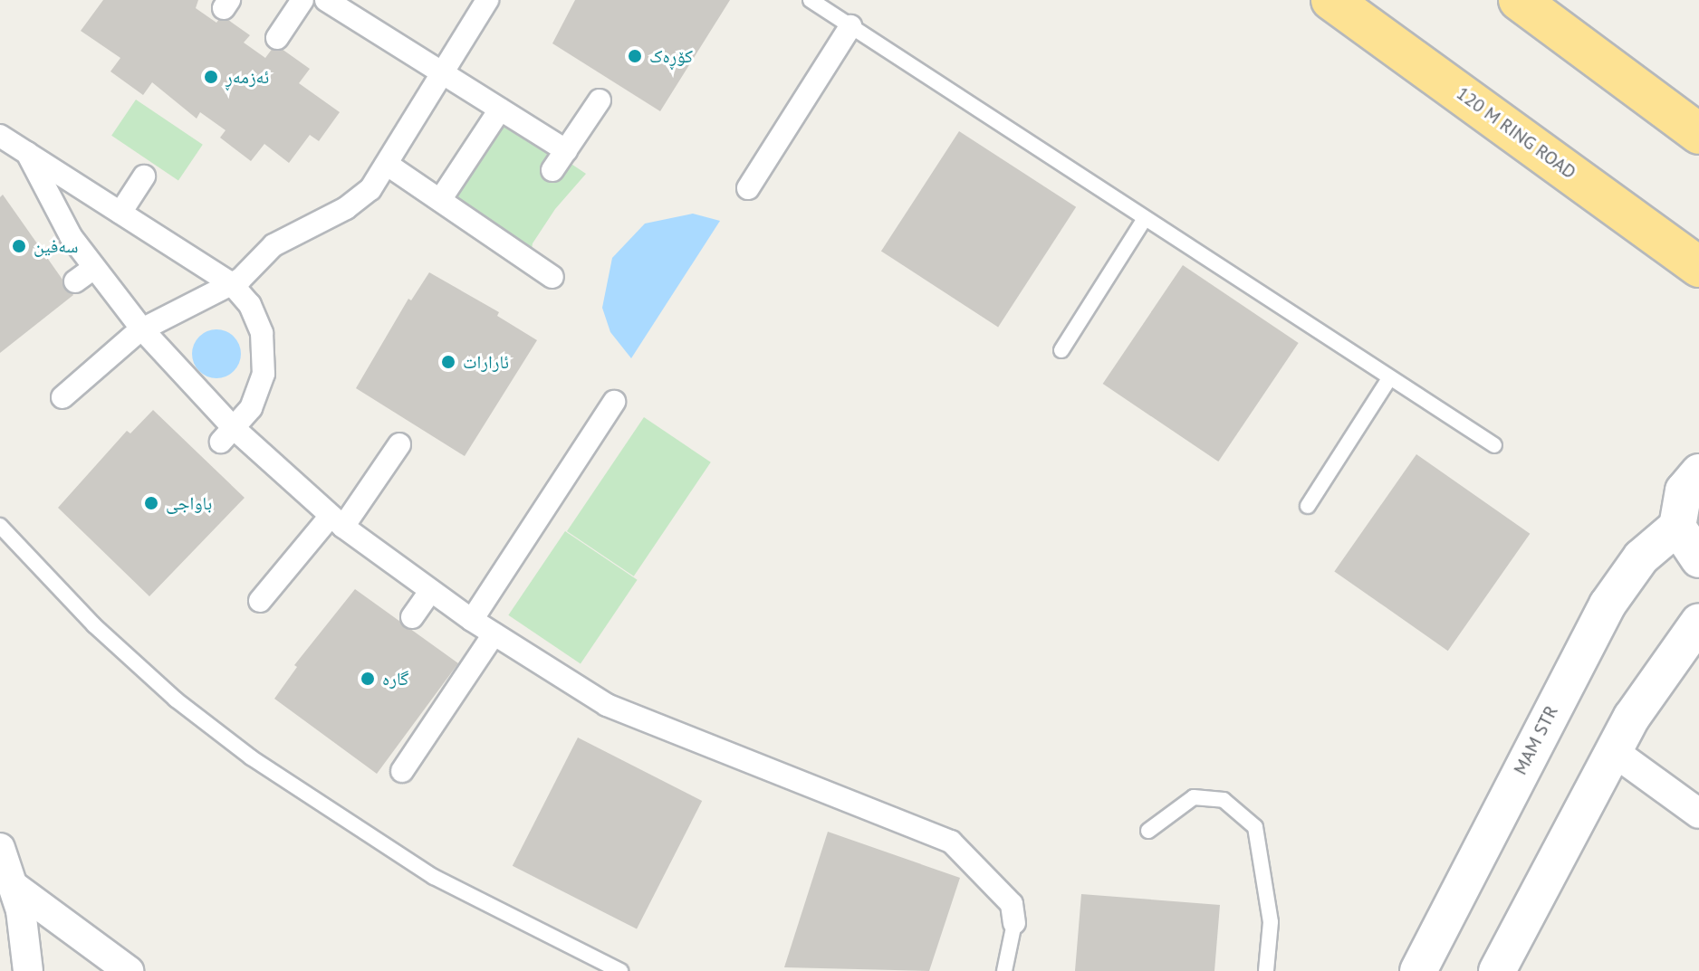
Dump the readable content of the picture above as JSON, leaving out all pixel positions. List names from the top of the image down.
{
  "streets": {
    "highway": ["120 M RING ROAD"],
    "street": ["MAM STR"]
  },
  "places": [
    "کۆڕەک",
    "ئەزمەڕ",
    "سەفین",
    "ئارارات",
    "باواجی",
    "گارە"
  ]
}
